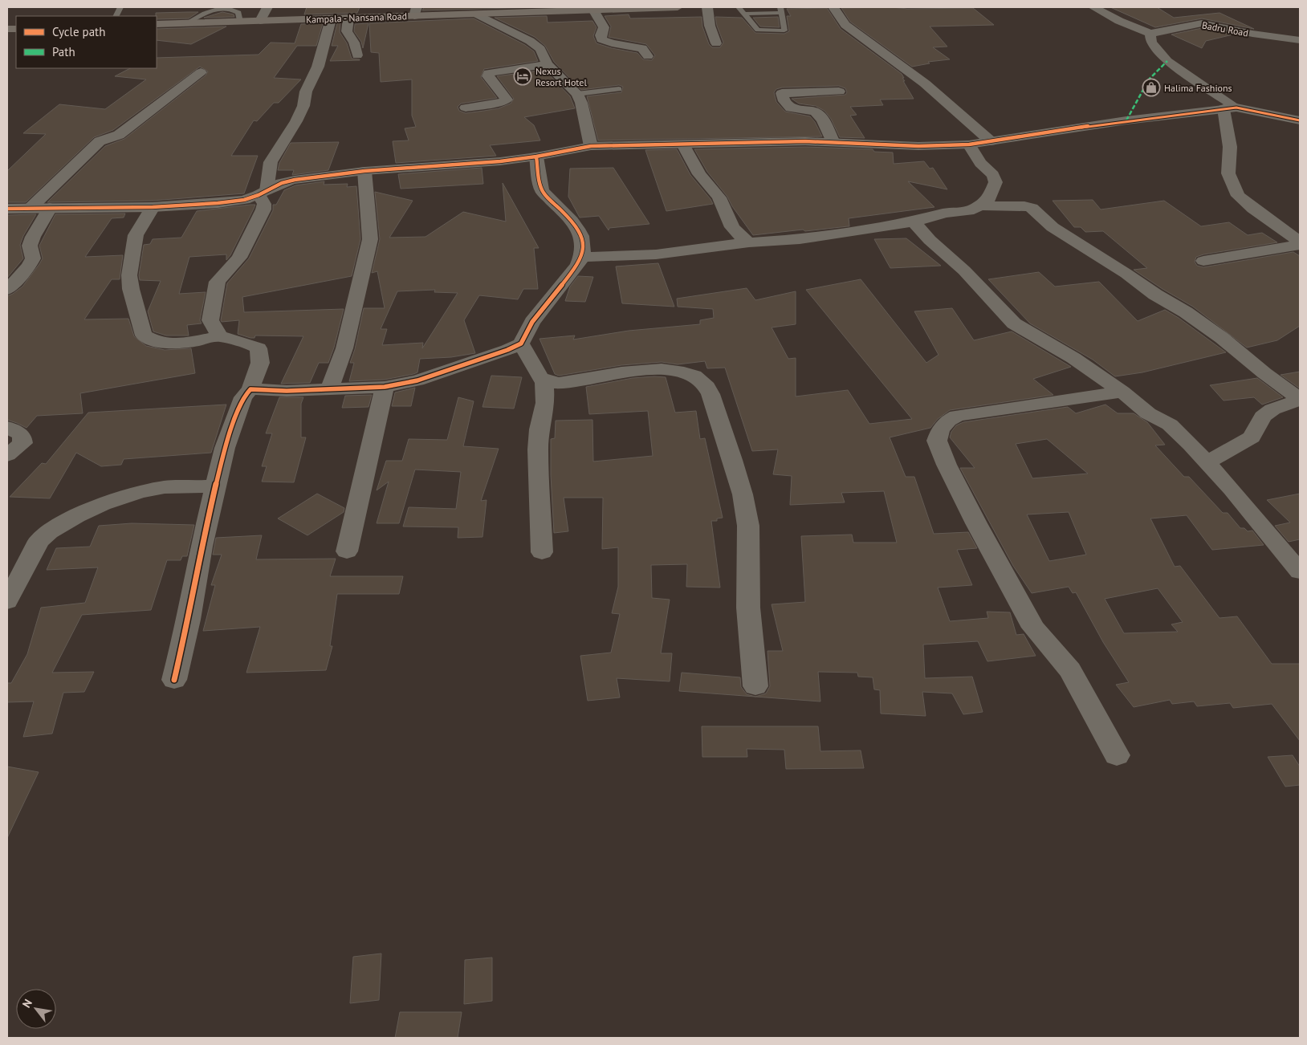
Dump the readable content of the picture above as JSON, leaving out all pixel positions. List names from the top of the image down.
{
  "streets": {
    "main road": ["Kampala - Nansana Road"],
    "street": ["Badru Road"]
  },
  "places": {
    "hotel": ["Nexus Resort Hotel"],
    "shop": ["Halima Fashions"]
  },
  "legend": ["Cycle path", "Path"],
  "north": "top left"
}
